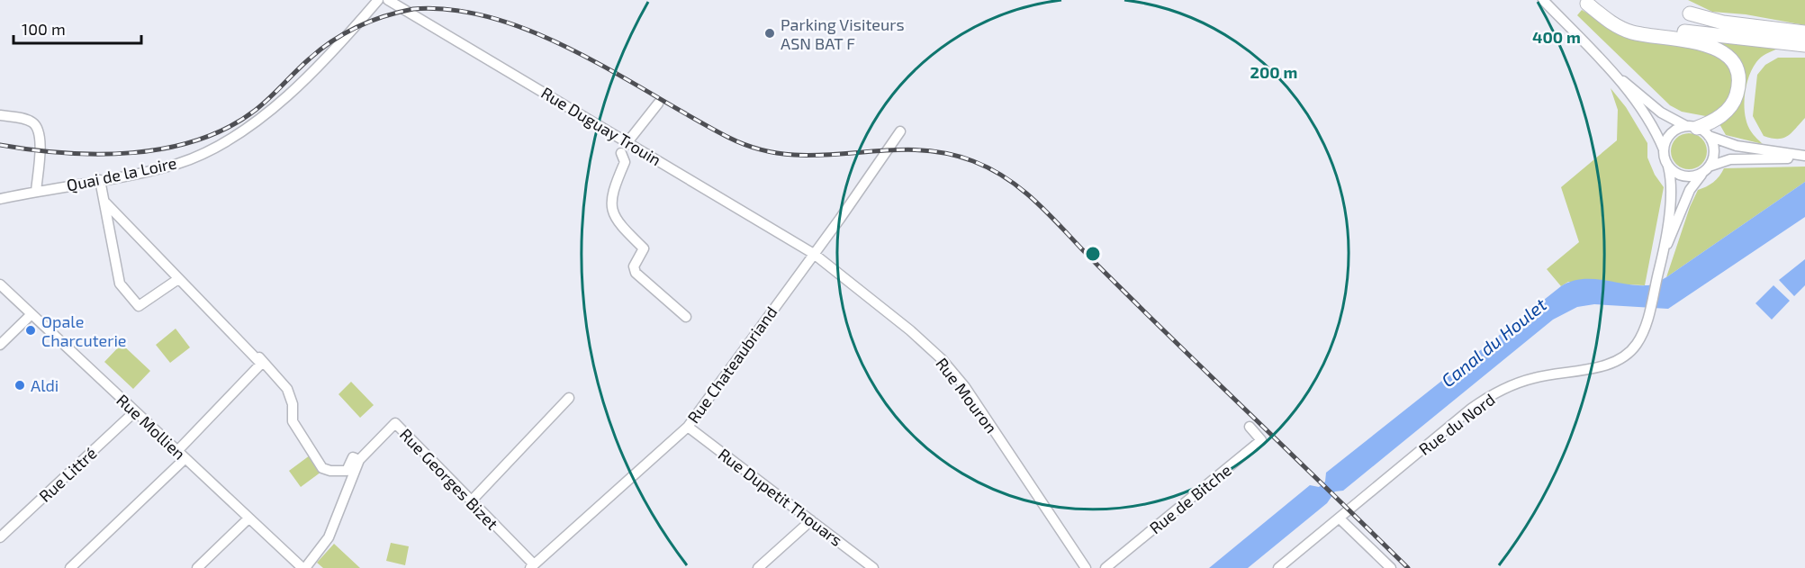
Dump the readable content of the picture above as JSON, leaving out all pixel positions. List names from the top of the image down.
{
  "streets": {
    "street": [
      "Rue Duguay Trouin",
      "Quai de la Loire",
      "Rue Chateaubriand",
      "Rue Mouron",
      "Rue du Nord",
      "Rue Mollien",
      "Rue Littré",
      "Rue Georges Bizet",
      "Rue Dupetit Thouars",
      "Rue de Bitche"
    ]
  },
  "crossings": [
    ["Rue Duguay Trouin", "Rue Chateaubriand"],
    ["Rue Duguay Trouin", "Rue Mouron"],
    ["Rue Chateaubriand", "Rue Mouron"],
    ["Rue Chateaubriand", "Rue Georges Bizet"],
    ["Rue Chateaubriand", "Rue Dupetit Thouars"],
    ["Rue Mollien", "Rue Littré"],
    ["Rue Mollien", "Rue Georges Bizet"]
  ],
  "water": ["Canal du Houlet"],
  "places": ["Parking Visiteurs ASN BAT F", "Opale Charcuterie", "Aldi"],
  "scale_bar": "100 m",
  "rings": ["400 m", "200 m"]
}
